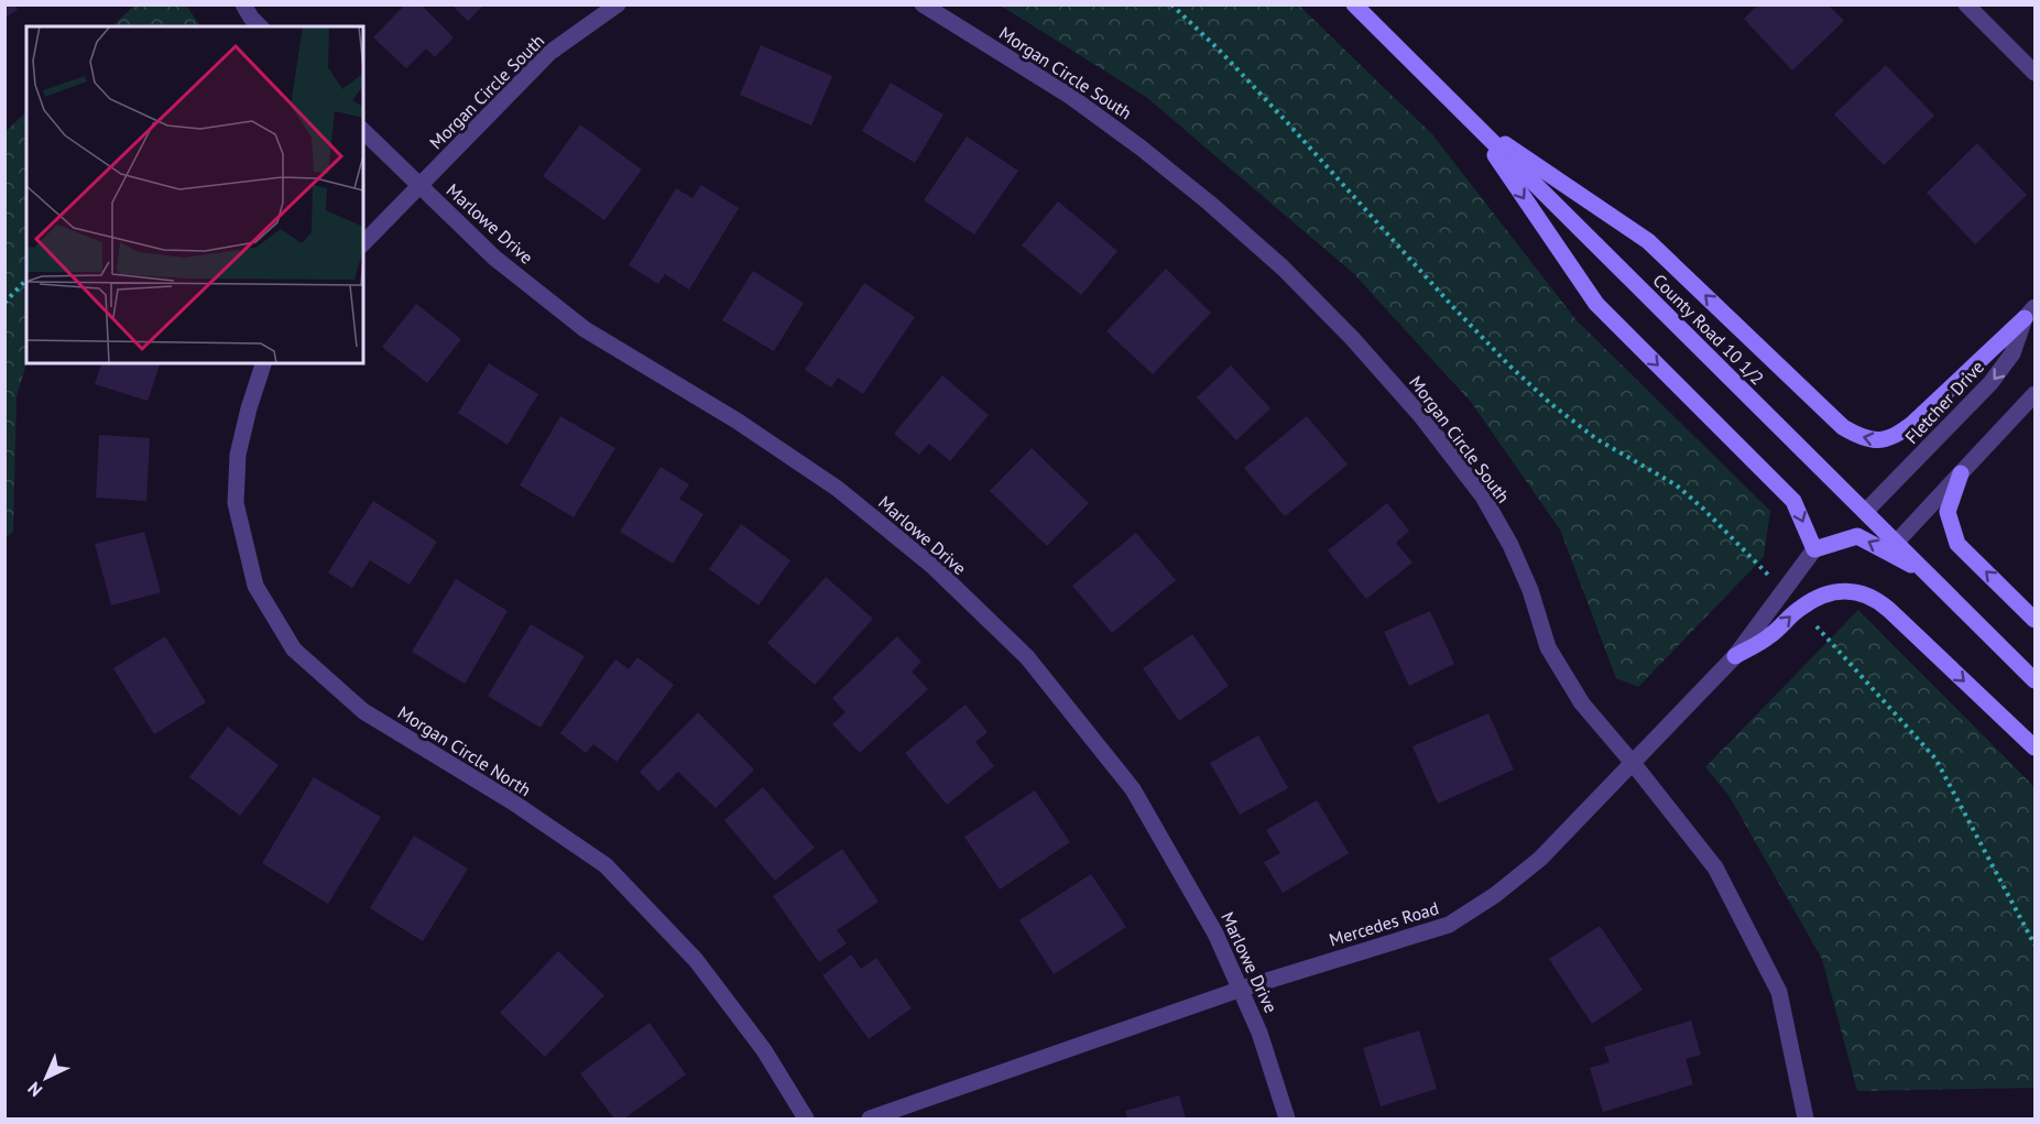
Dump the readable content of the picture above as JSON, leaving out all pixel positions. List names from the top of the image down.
{
  "streets": {
    "street": [
      "Morgan Circle South",
      "Marlowe Drive",
      "County Road 10 1/2",
      "Fletcher Drive",
      "Morgan Circle North",
      "Mercedes Road"
    ]
  },
  "crossings": [
    ["Morgan Circle South", "Marlowe Drive"],
    ["Morgan Circle South", "Mercedes Road"],
    ["Marlowe Drive", "Mercedes Road"],
    ["County Road 10 1/2", "Fletcher Drive"]
  ],
  "north": "bottom left"
}
